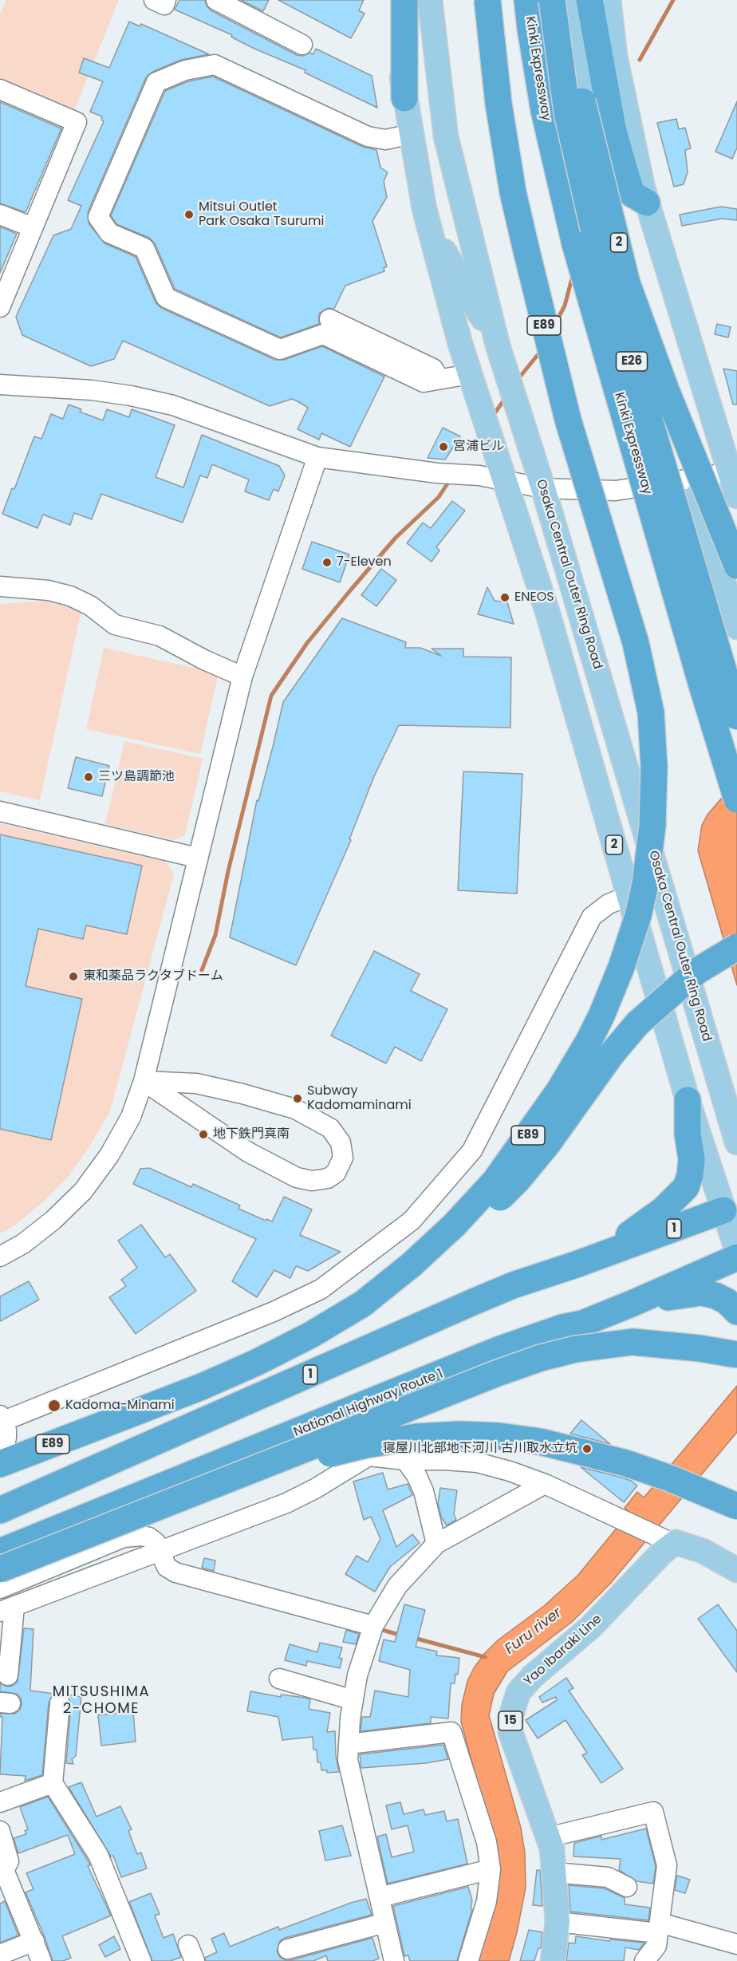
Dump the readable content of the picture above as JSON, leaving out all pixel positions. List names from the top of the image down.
{
  "streets": {
    "highway": [
      "Kinki Expressway",
      "E89",
      "E26",
      "1",
      "National Highway Route 1"
    ],
    "main road": [
      "2",
      "Osaka Central Outer Ring Road",
      "Yao Ibaraki Line",
      "15"
    ]
  },
  "crossings": [
    ["2", "1"]
  ],
  "districts": ["MITSUSHIMA 2-CHOME"],
  "water": ["Furu river"],
  "places": [
    "Mitsui Outlet Park Osaka Tsurumi",
    "宮浦ビル",
    "7-Eleven",
    "ENEOS",
    "三ツ島調節池",
    "東和薬品ラクタブドーム",
    "Subway Kadomaminami",
    "地下鉄門真南",
    "Kadoma-Minami",
    "寝屋川北部地下河川 古川取水立坑"
  ]
}
